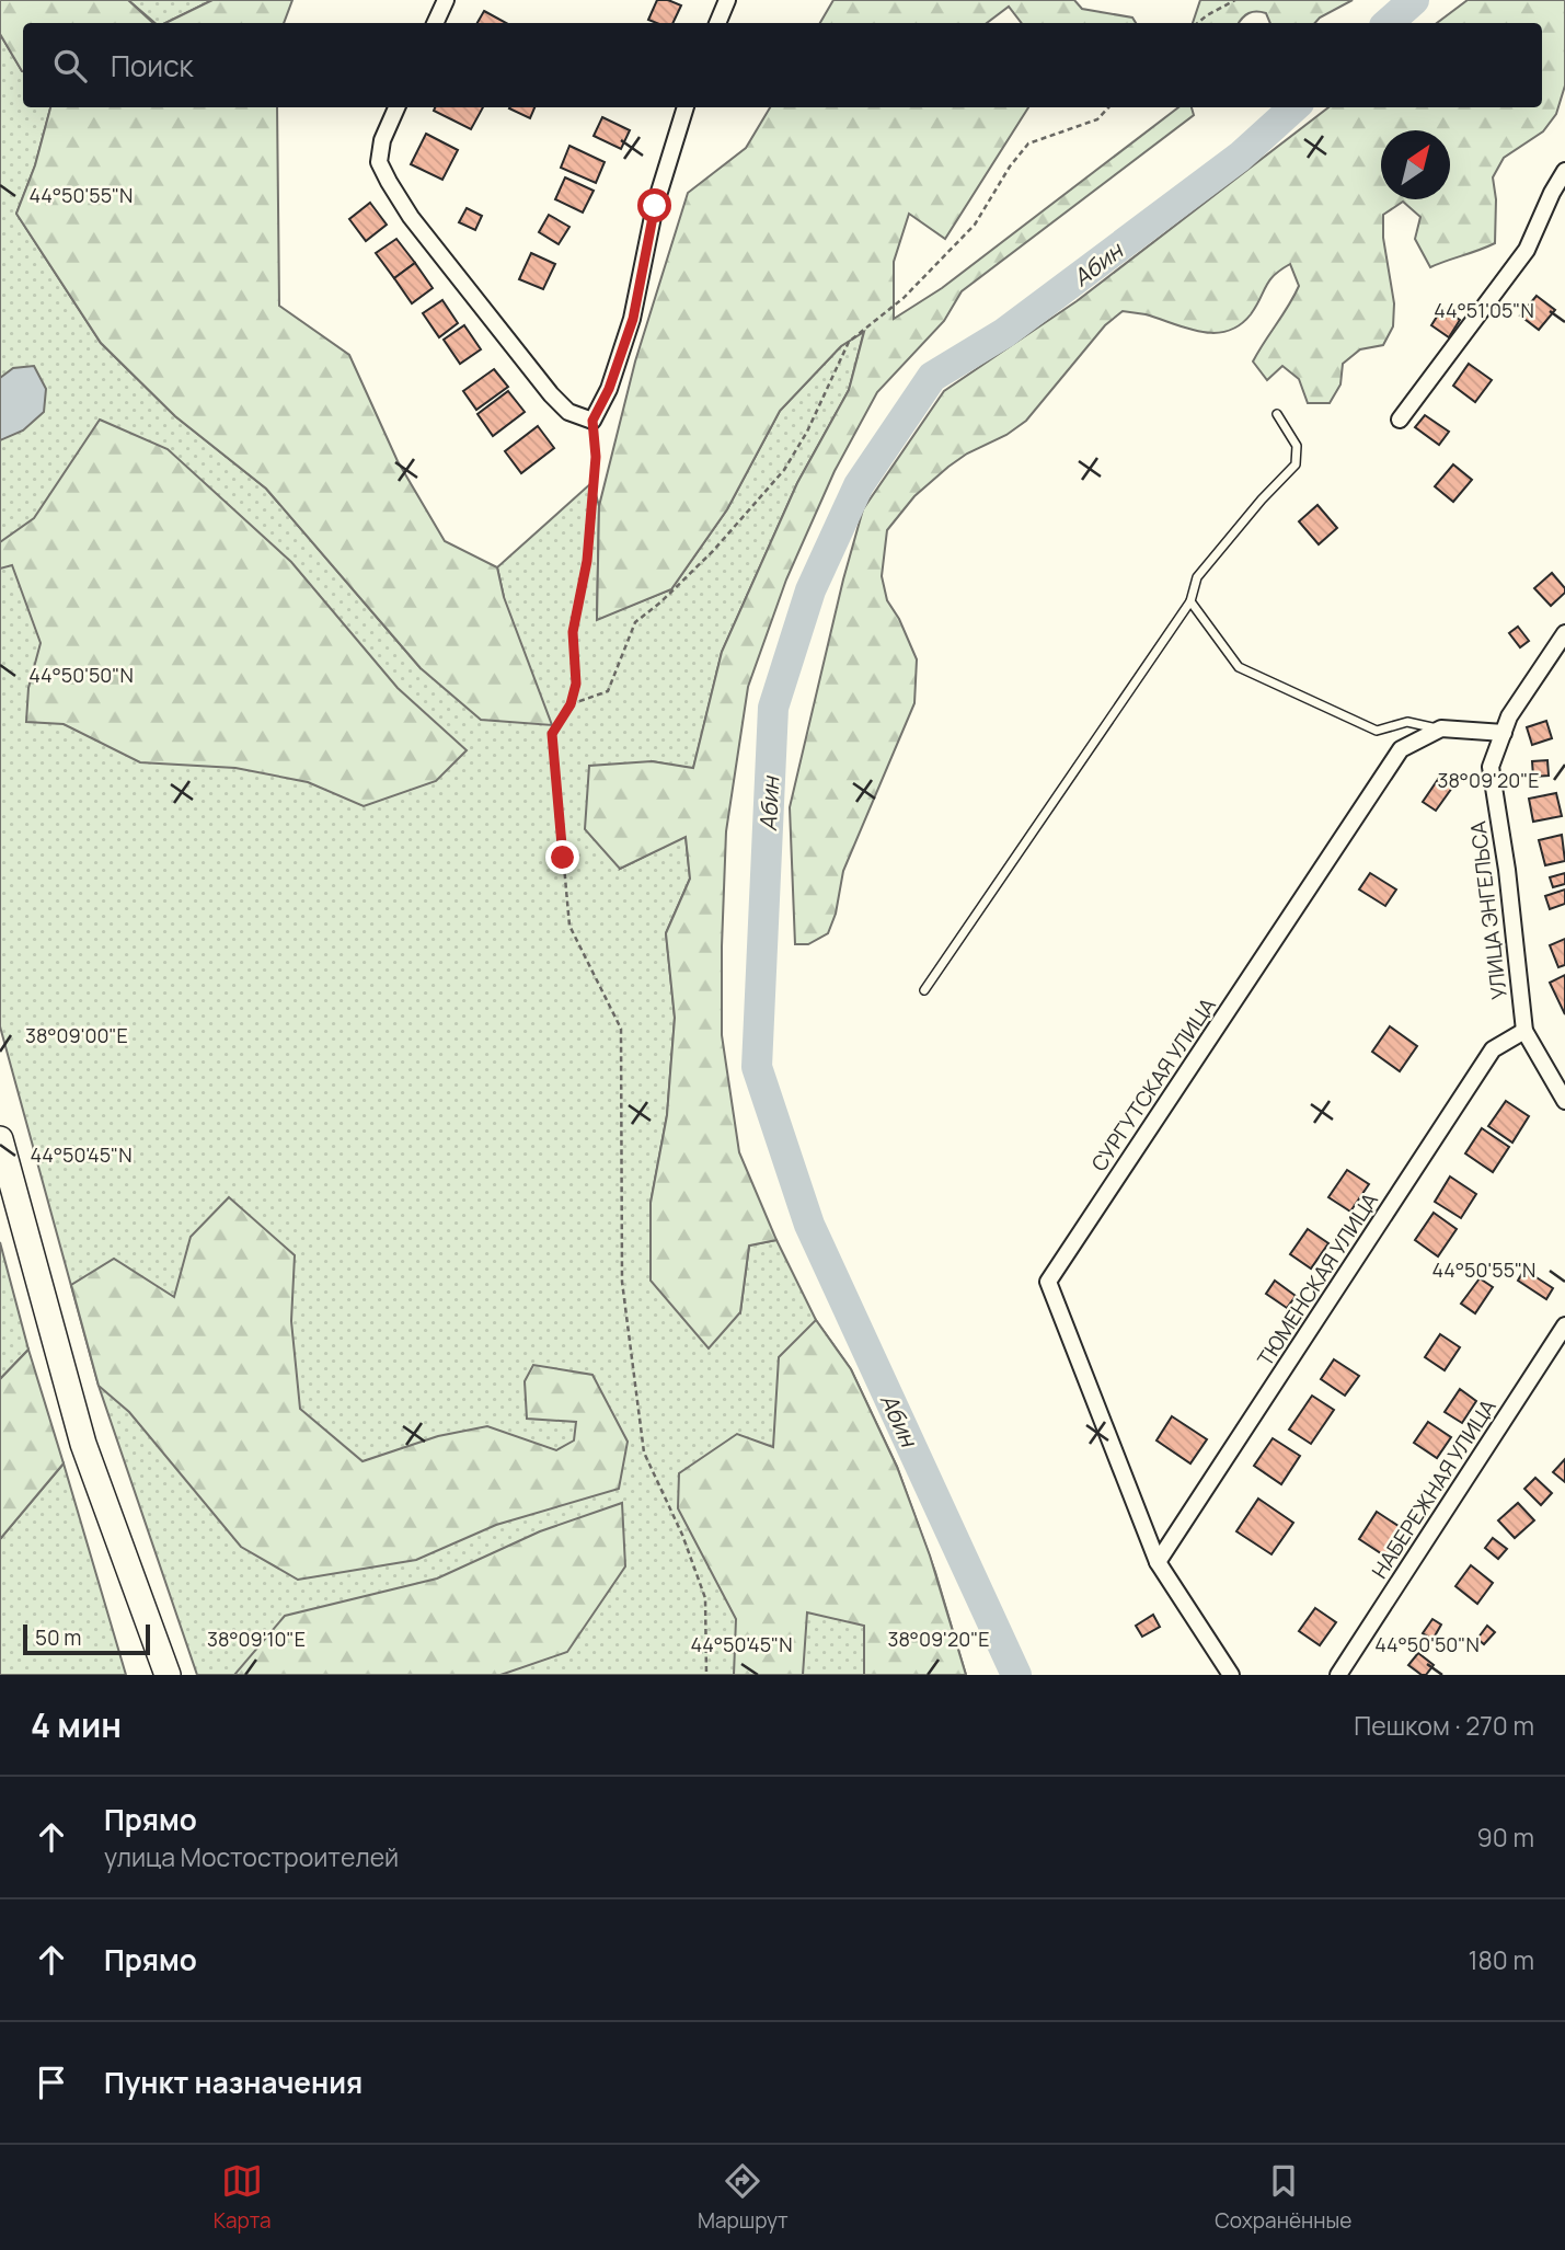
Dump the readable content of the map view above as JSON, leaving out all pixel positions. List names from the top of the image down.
{
  "streets": {
    "street": [
      "УЛИЦА ЭНГЕЛЬСА",
      "СУРГУТСКАЯ УЛИЦА",
      "ТЮМЕНСКАЯ УЛИЦА",
      "НАБЕРЕЖНАЯ УЛИЦА"
    ]
  },
  "crossings": [
    ["УЛИЦА ЭНГЕЛЬСА", "ТЮМЕНСКАЯ УЛИЦА"],
    ["СУРГУТСКАЯ УЛИЦА", "ТЮМЕНСКАЯ УЛИЦА"]
  ],
  "water": ["Абин"],
  "scale_bar": "50 m",
  "north": "top right",
  "page": {
    "search": "Поиск",
    "scale": "50 m",
    "heading": ["4 мин", "Пешком · 270 m"],
    "list": [
      ["Прямо", "улица Мостостроителей", "90 m"],
      ["Прямо", "180 m"],
      "Пункт назначения"
    ],
    "nav": ["Карта", "Маршрут", "Сохранённые"]
  },
  "coordinates": [
    "44°50'55\"N",
    "44°51'05\"N",
    "44°50'50\"N",
    "38°09'20\"E",
    "38°09'00\"E",
    "44°50'45\"N",
    "38°09'10\"E"
  ]
}
